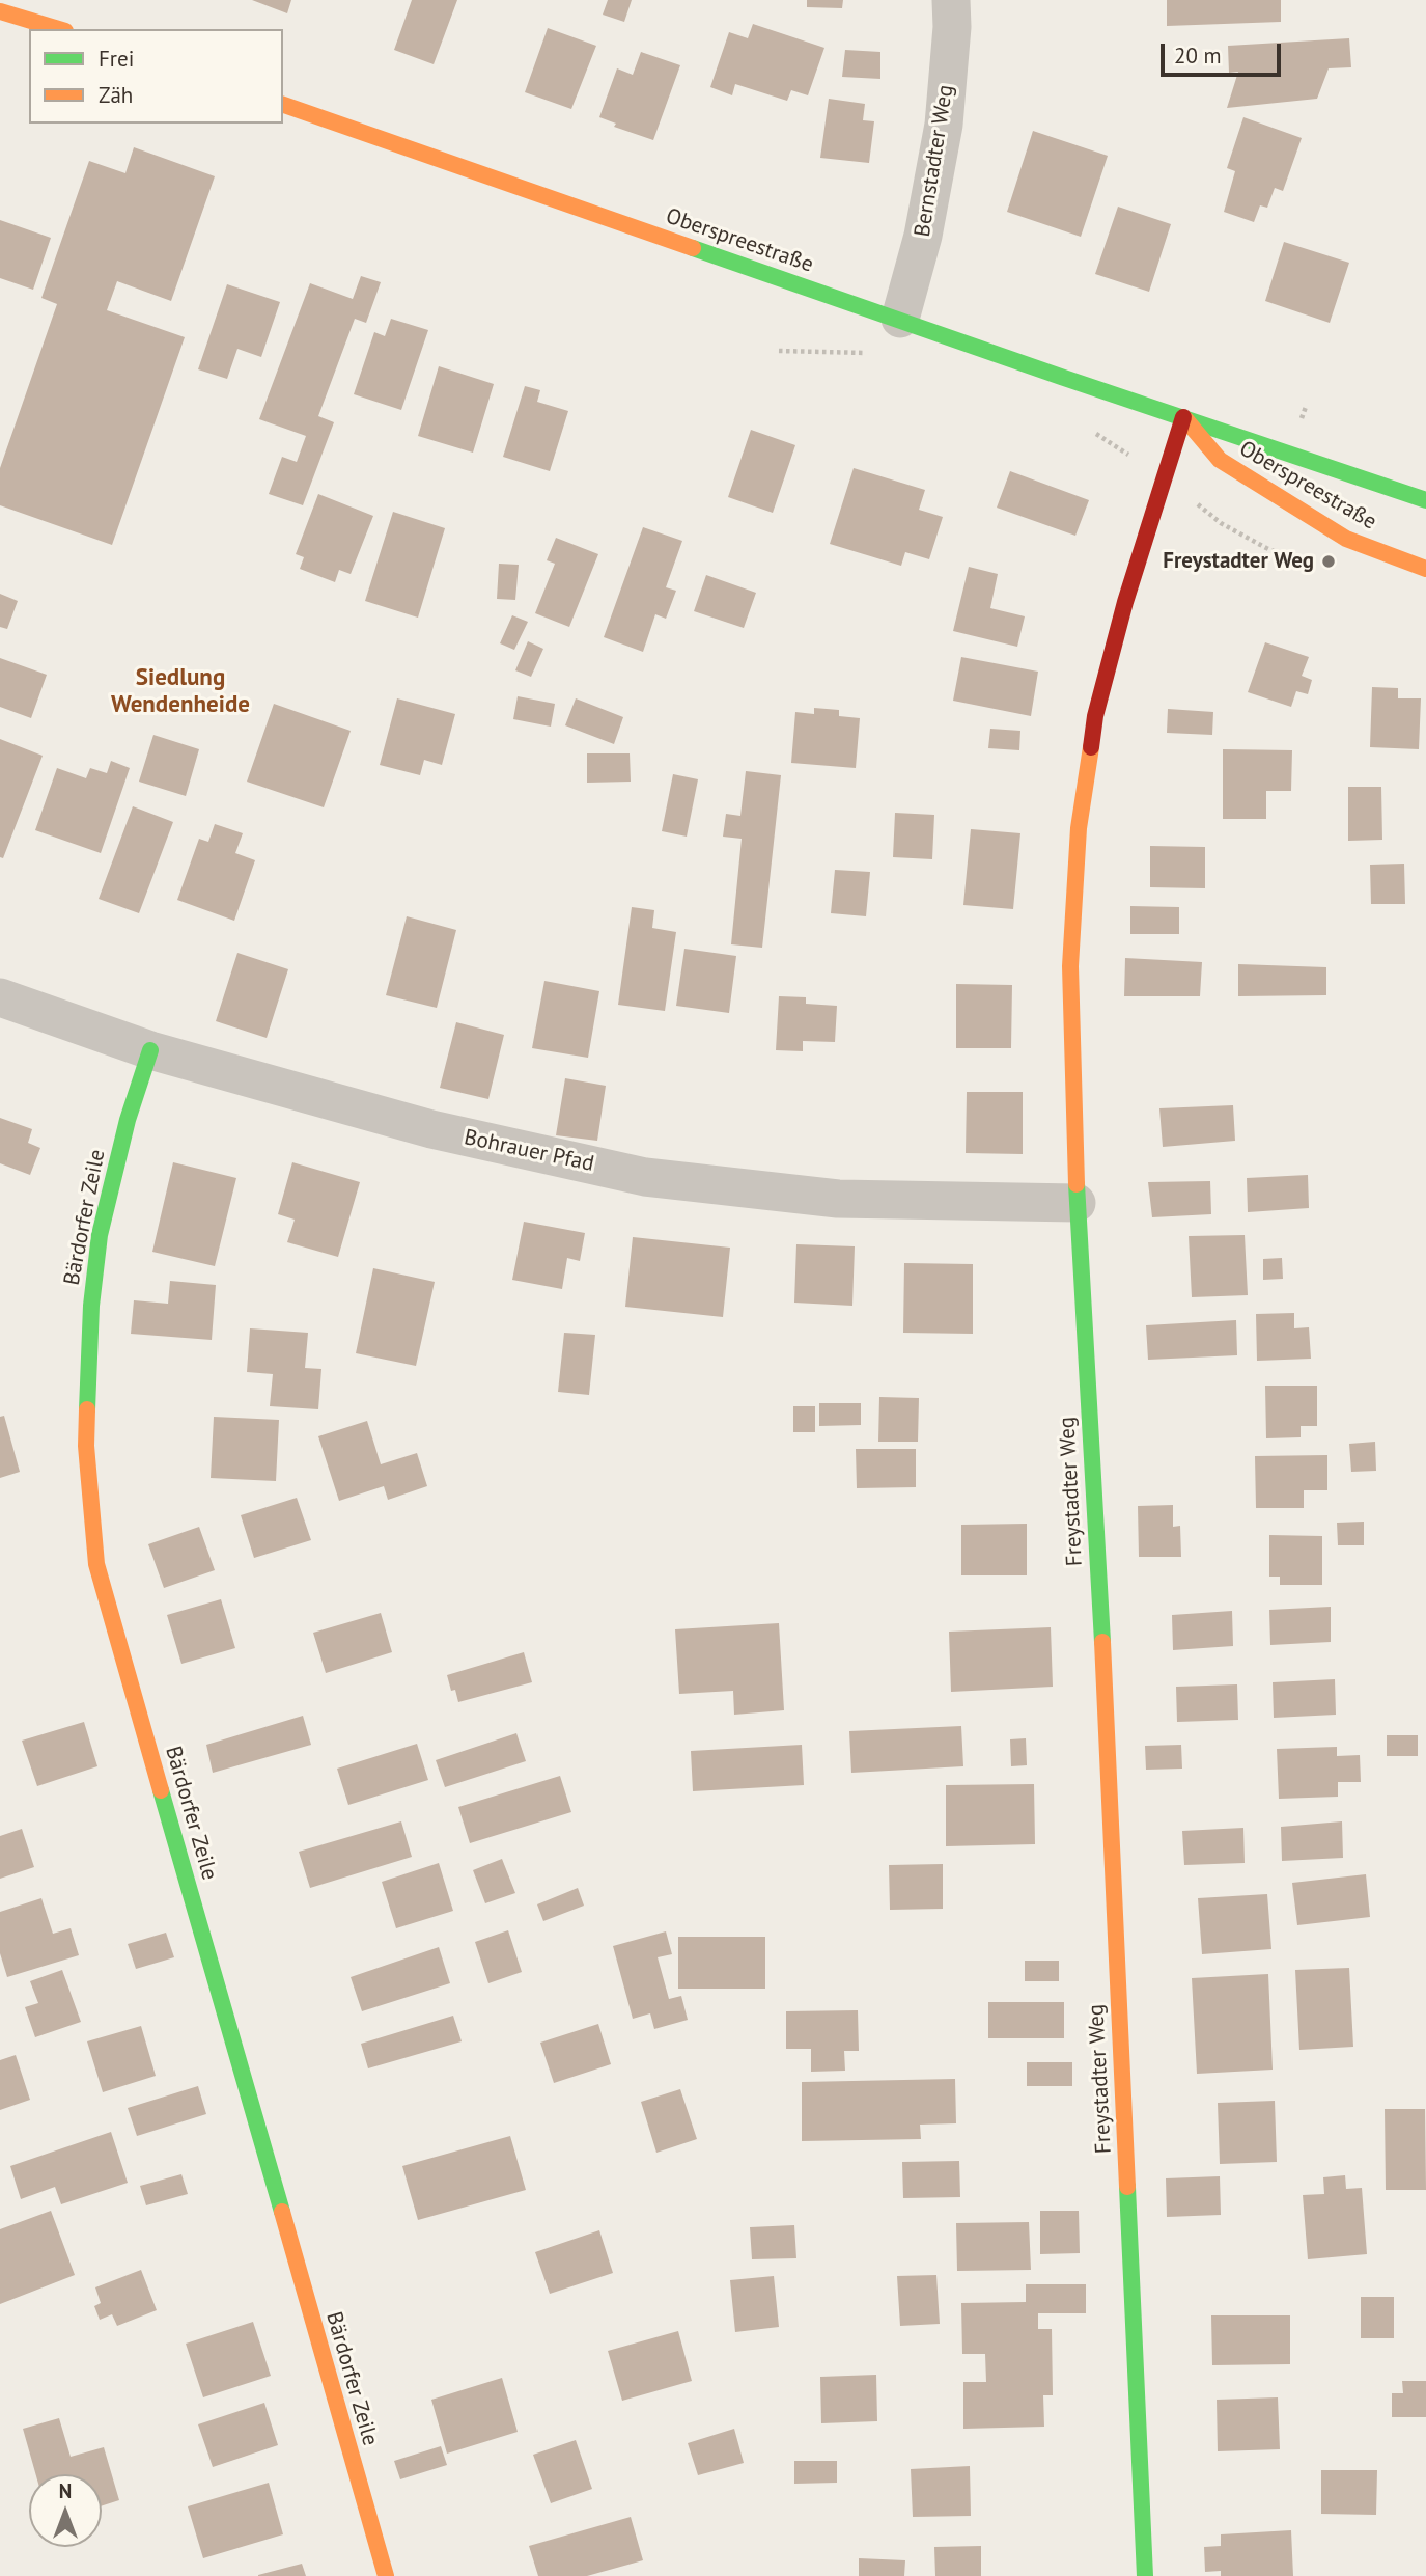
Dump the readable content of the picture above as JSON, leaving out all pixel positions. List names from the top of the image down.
{
  "streets": {
    "street": [
      "Bernstadter Weg",
      "Oberspreestraße",
      "Bohrauer Pfad",
      "Bärdorfer Zeile",
      "Freystadter Weg"
    ]
  },
  "crossings": [
    ["Bernstadter Weg", "Oberspreestraße"],
    ["Oberspreestraße", "Freystadter Weg"],
    ["Bohrauer Pfad", "Bärdorfer Zeile"],
    ["Bohrauer Pfad", "Freystadter Weg"]
  ],
  "districts": ["Siedlung Wendenheide"],
  "places": ["Freystadter Weg"],
  "legend": ["Frei", "Zäh"],
  "scale_bar": "20 m",
  "north": "top"
}
